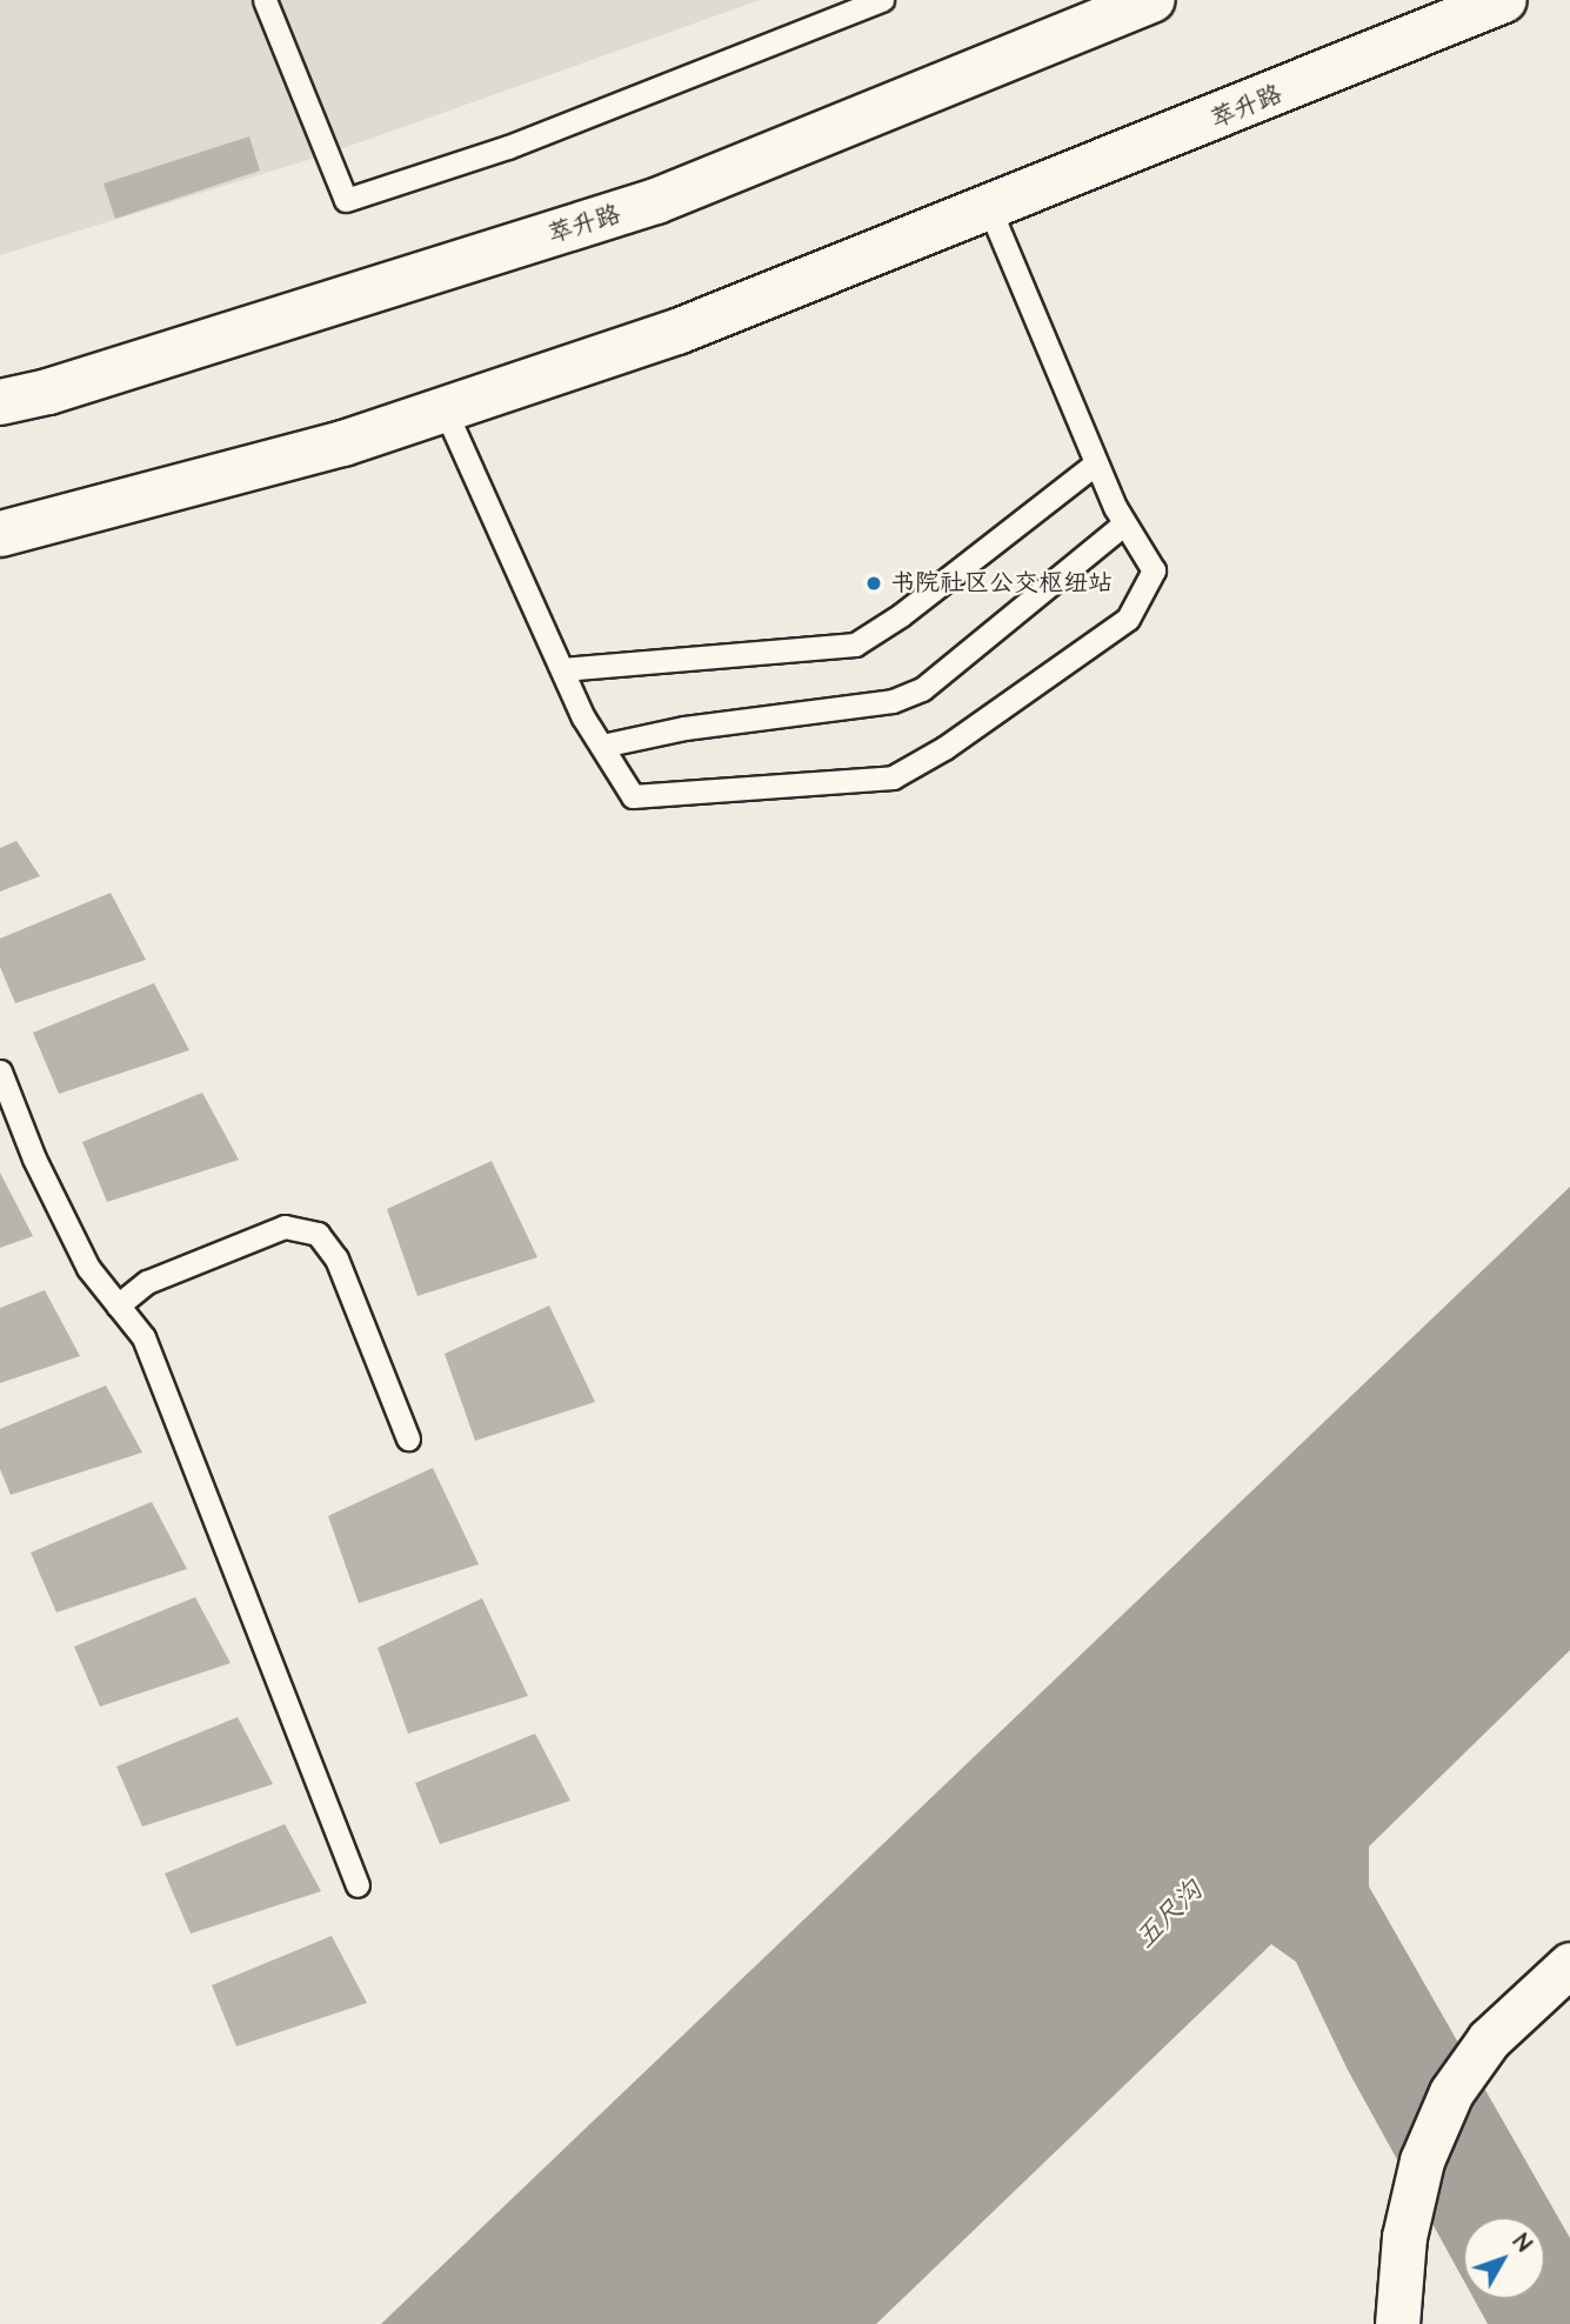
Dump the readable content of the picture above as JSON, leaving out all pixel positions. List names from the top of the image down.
{
  "streets": {
    "street": ["萃升路"]
  },
  "water": ["五尺沟"],
  "places": ["书院社区公交枢纽站"],
  "north": "top right"
}
